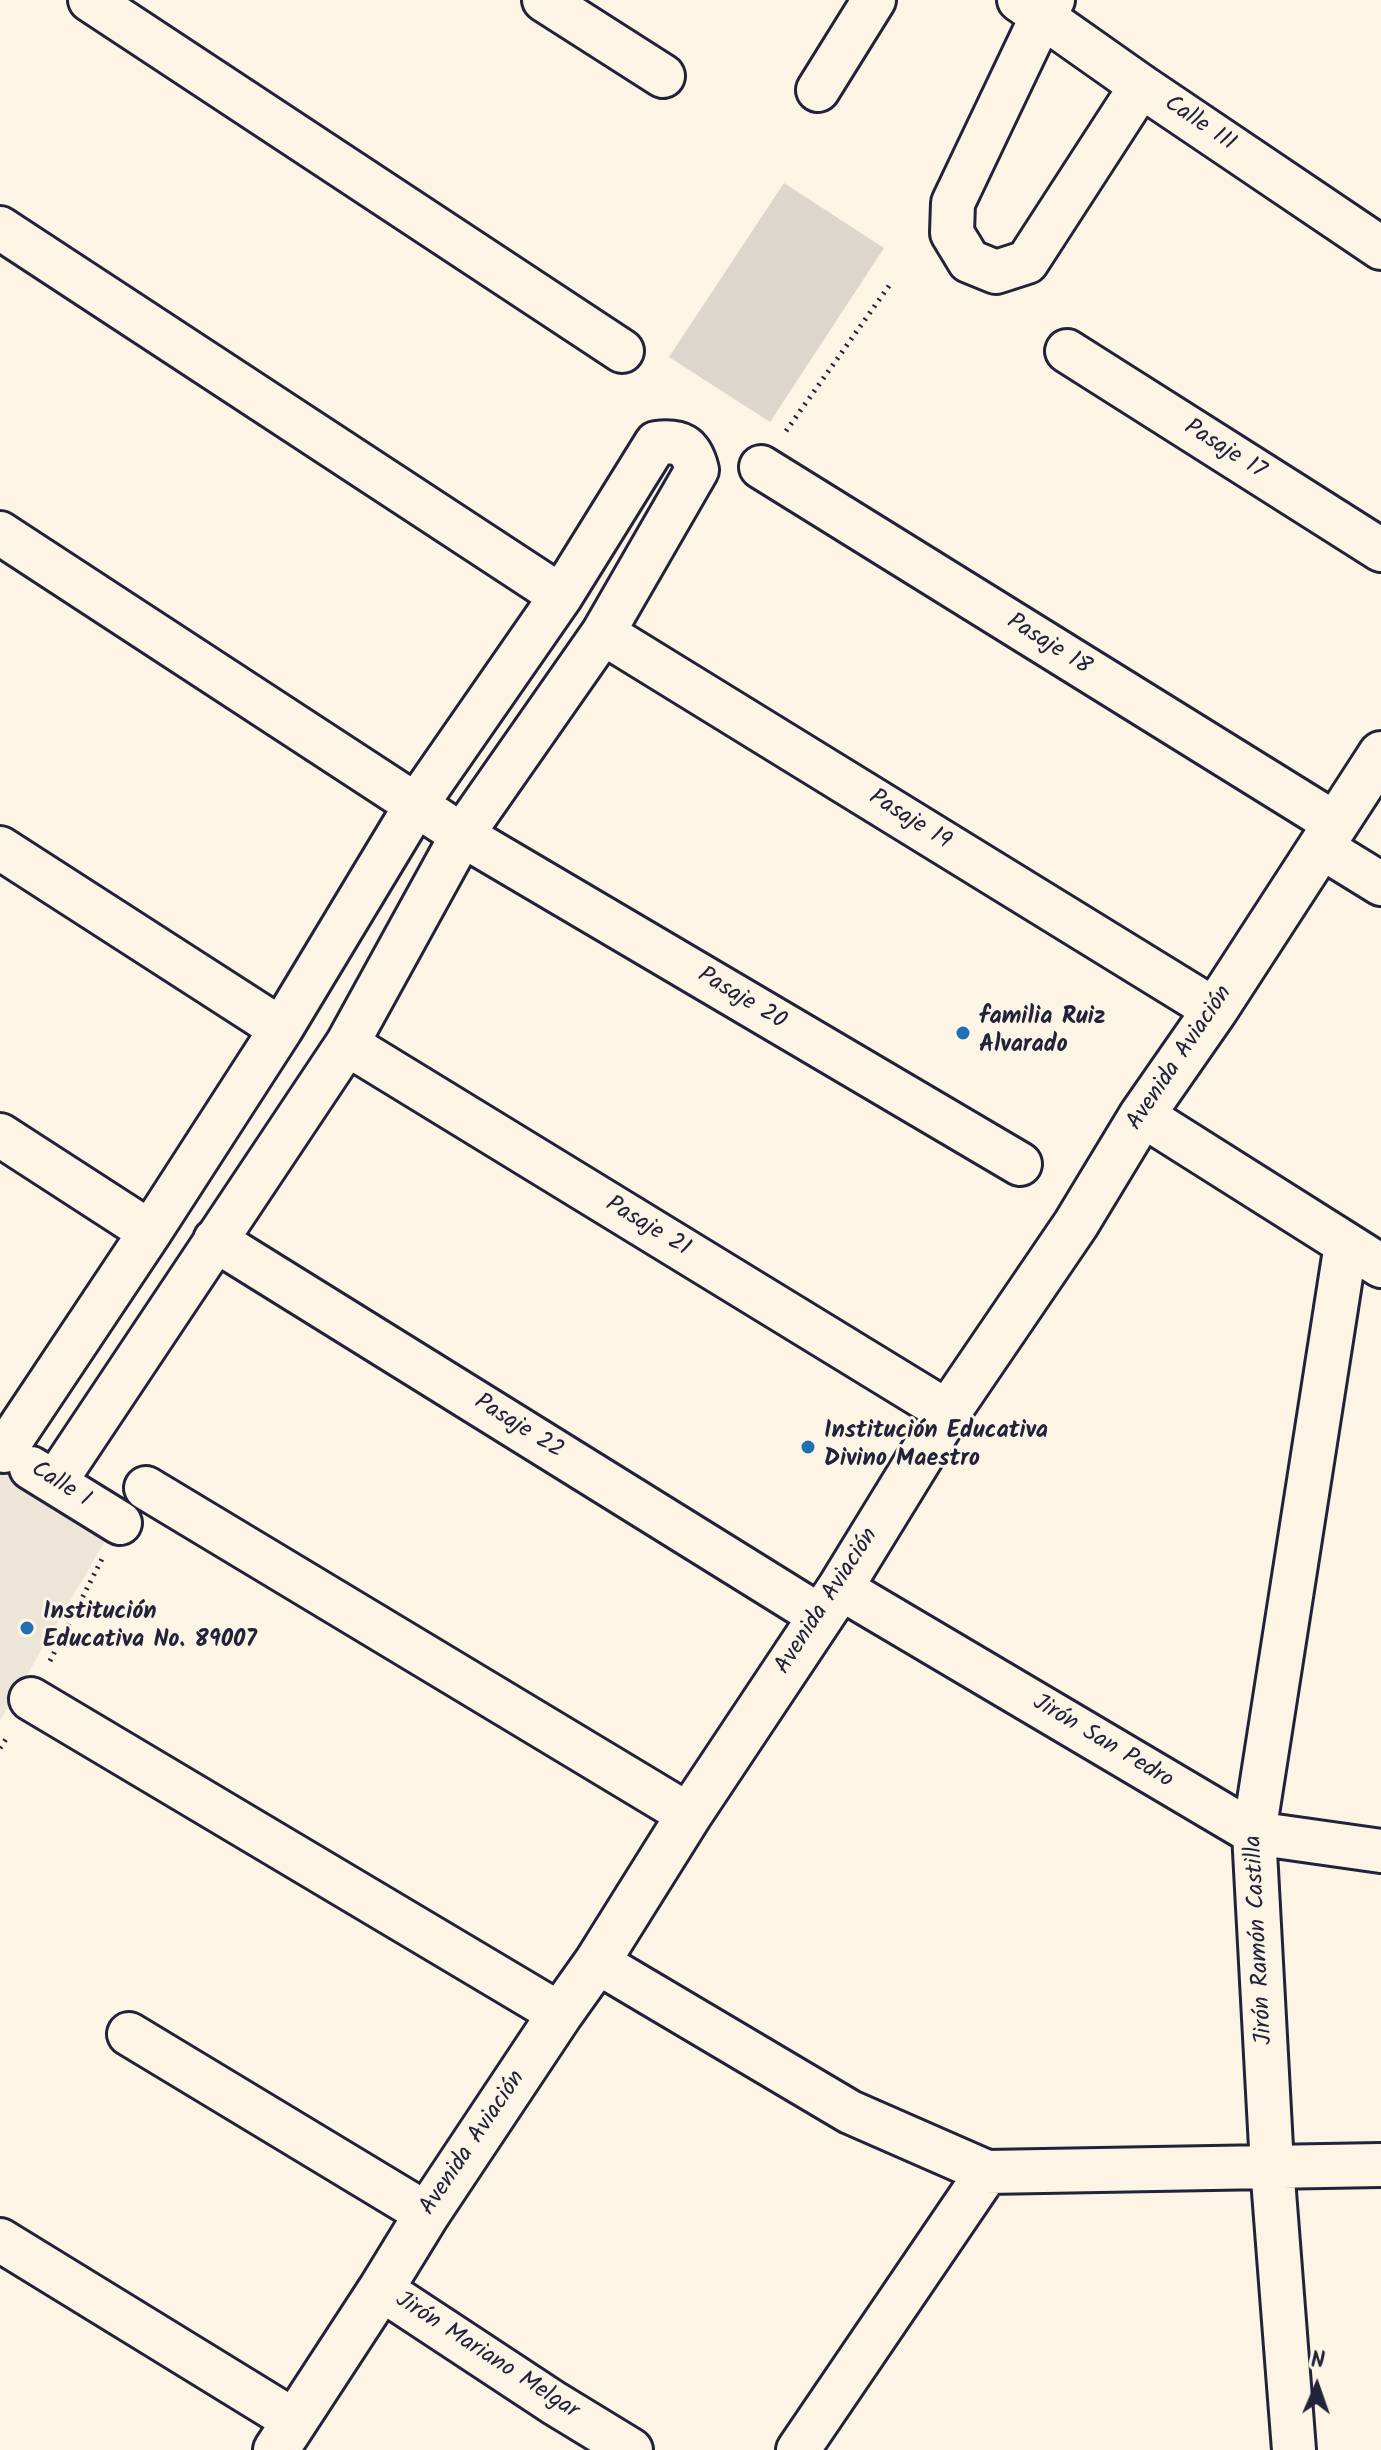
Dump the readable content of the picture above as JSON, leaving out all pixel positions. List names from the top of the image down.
{
  "streets": {
    "street": [
      "Calle III",
      "Pasaje 17",
      "Pasaje 18",
      "Pasaje 19",
      "Pasaje 20",
      "Avenida Aviación",
      "Pasaje 21",
      "Pasaje 22",
      "Calle I",
      "Jirón San Pedro",
      "Jirón Ramón Castilla",
      "Jirón Mariano Melgar"
    ]
  },
  "crossings": [
    ["Pasaje 18", "Avenida Aviación"],
    ["Pasaje 19", "Avenida Aviación"],
    ["Avenida Aviación", "Pasaje 21"],
    ["Avenida Aviación", "Pasaje 22"],
    ["Avenida Aviación", "Jirón San Pedro"],
    ["Avenida Aviación", "Jirón Mariano Melgar"],
    ["Pasaje 22", "Jirón San Pedro"],
    ["Jirón San Pedro", "Jirón Ramón Castilla"]
  ],
  "places": ["familia Ruiz Alvarado", "Institución Educativa Divino Maestro", "Institución Educativa No. 89007"],
  "north": "top"
}
